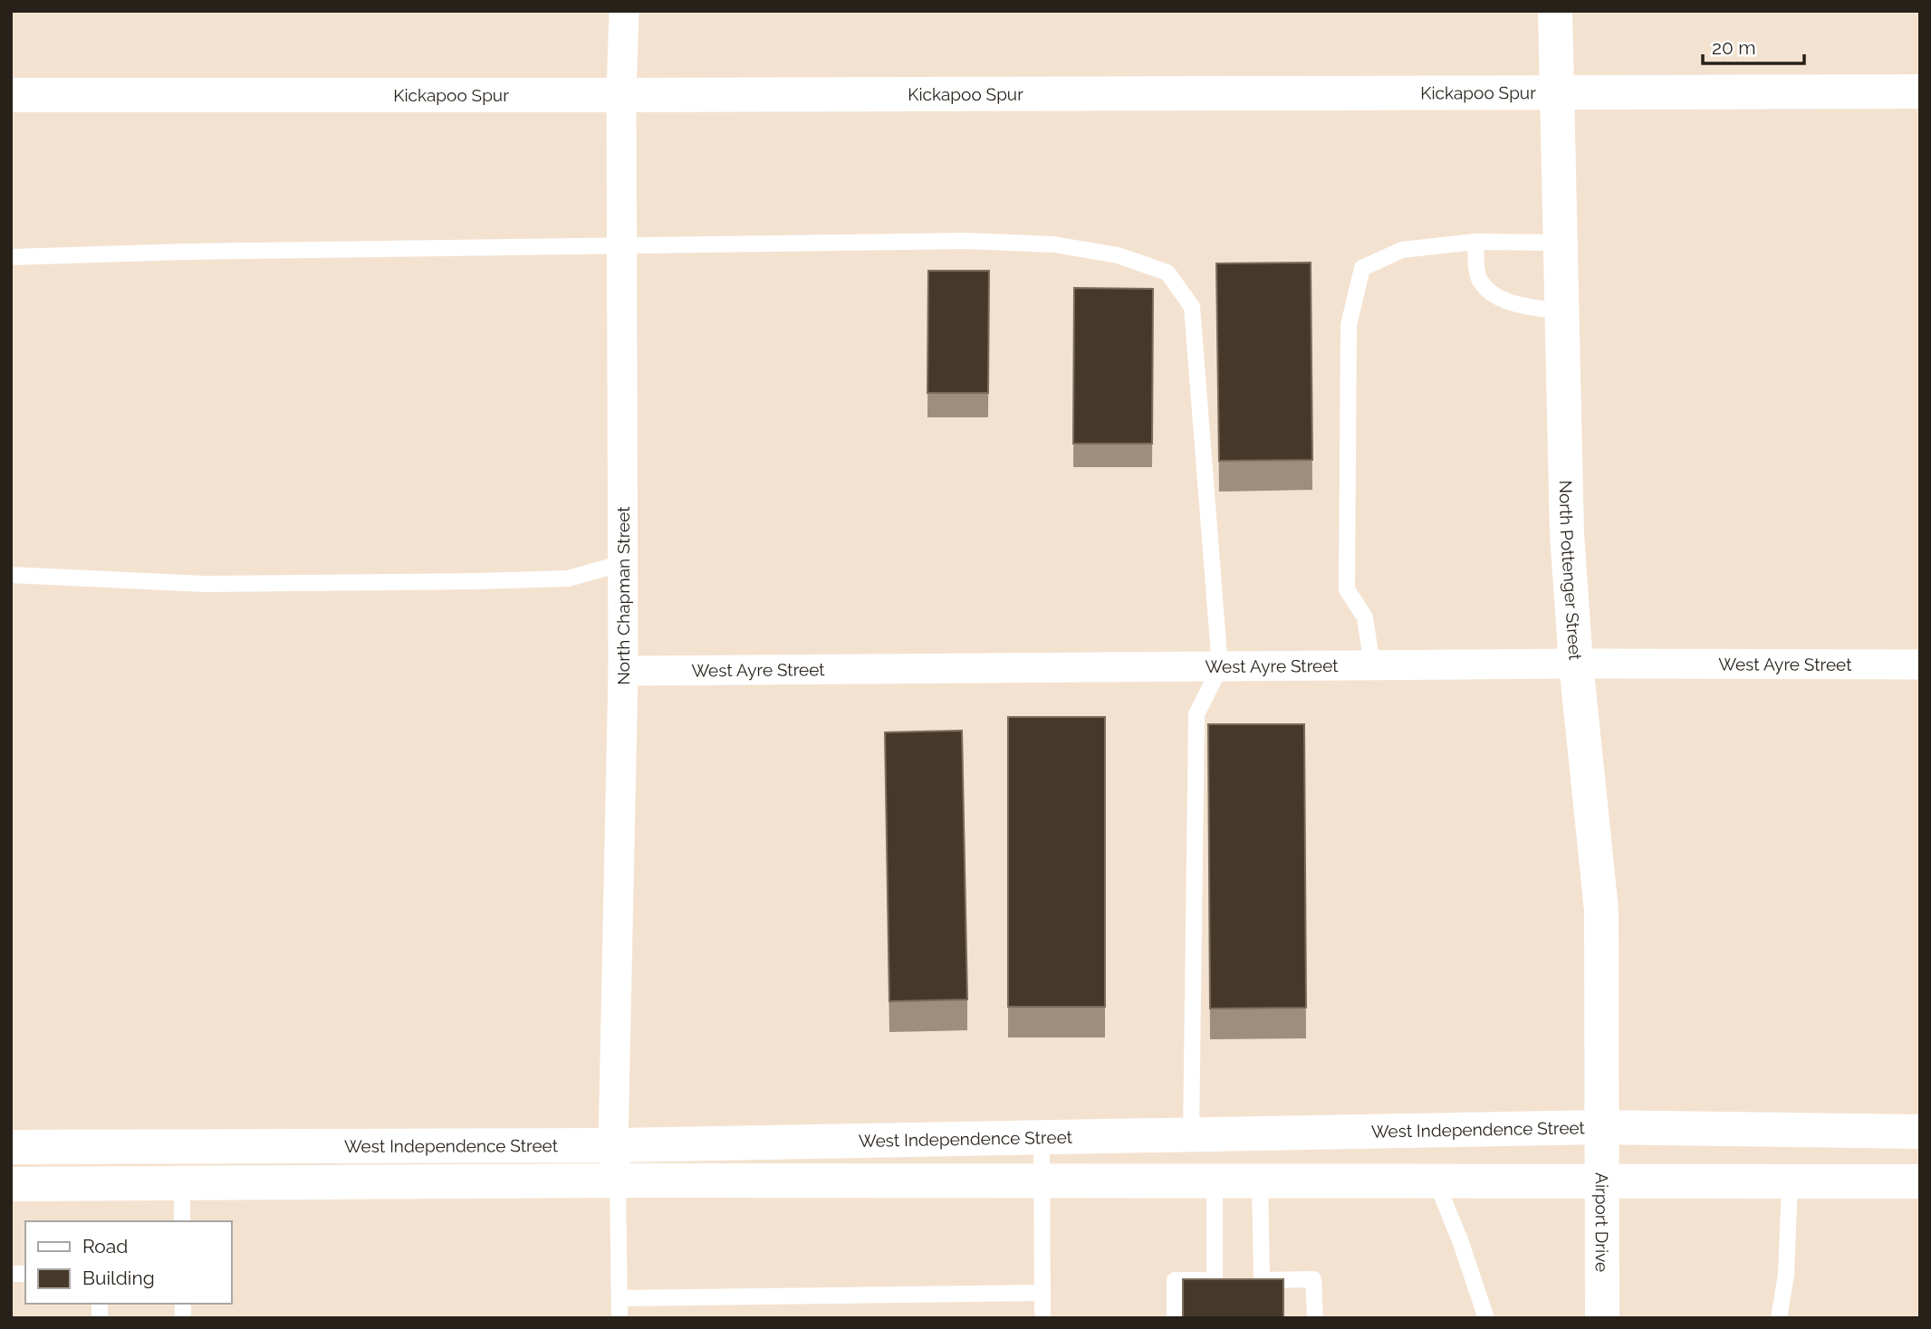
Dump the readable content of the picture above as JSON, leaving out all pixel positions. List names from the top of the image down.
{
  "streets": {
    "street": [
      "Kickapoo Spur",
      "North Pottenger Street",
      "North Chapman Street",
      "West Ayre Street",
      "West Independence Street",
      "Airport Drive"
    ]
  },
  "crossings": [
    ["Kickapoo Spur", "North Pottenger Street"],
    ["Kickapoo Spur", "North Chapman Street"],
    ["North Pottenger Street", "West Ayre Street"],
    ["North Pottenger Street", "West Independence Street"],
    ["North Pottenger Street", "Airport Drive"],
    ["North Chapman Street", "West Ayre Street"],
    ["North Chapman Street", "West Independence Street"],
    ["West Independence Street", "Airport Drive"]
  ],
  "legend": ["Road", "Building"],
  "scale_bar": "20 m"
}
